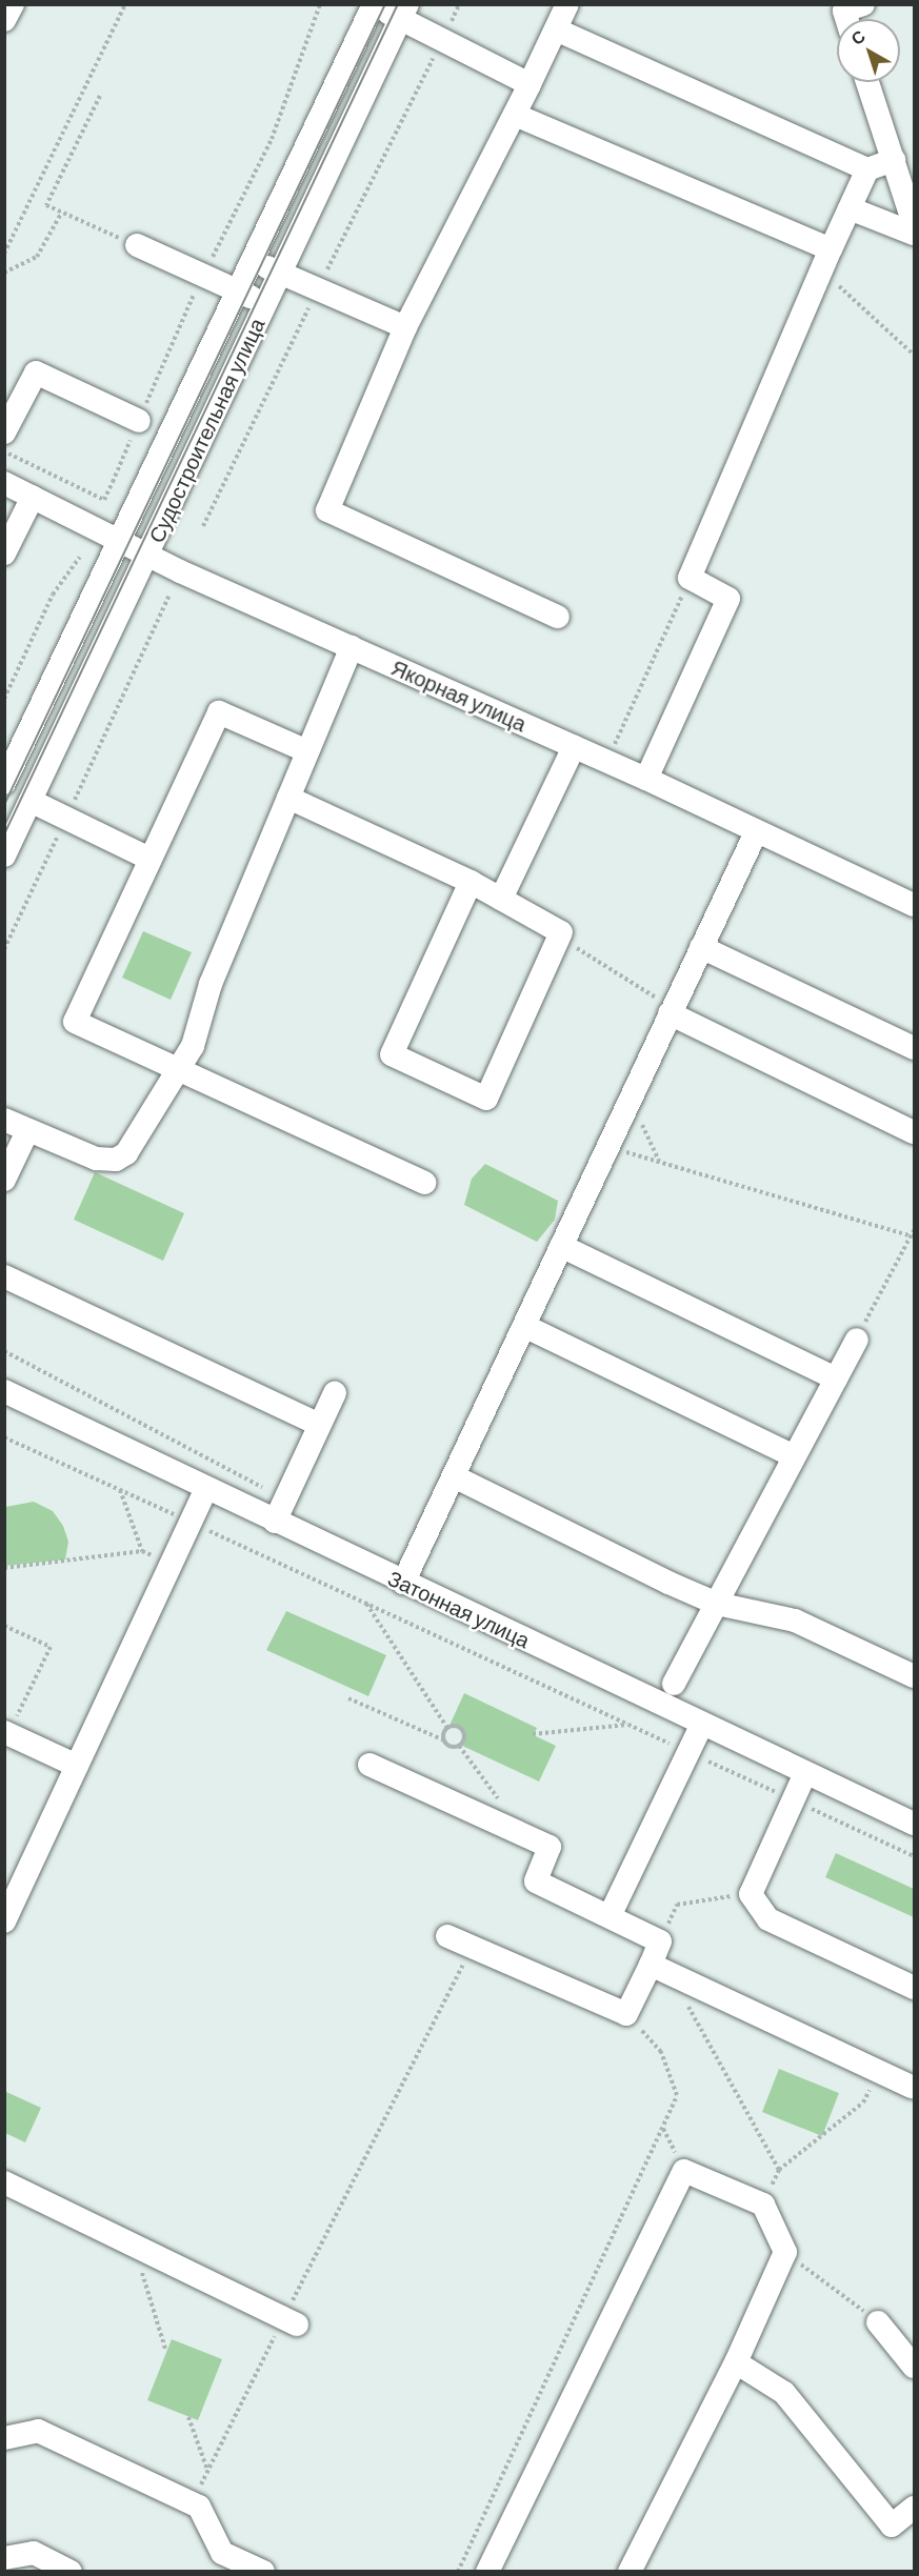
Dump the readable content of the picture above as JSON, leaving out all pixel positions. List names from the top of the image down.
{
  "streets": {
    "street": ["Судостроительная улица", "Якорная улица", "Затонная улица"]
  },
  "crossings": [
    ["Судостроительная улица", "Якорная улица"]
  ],
  "north": "top left"
}
